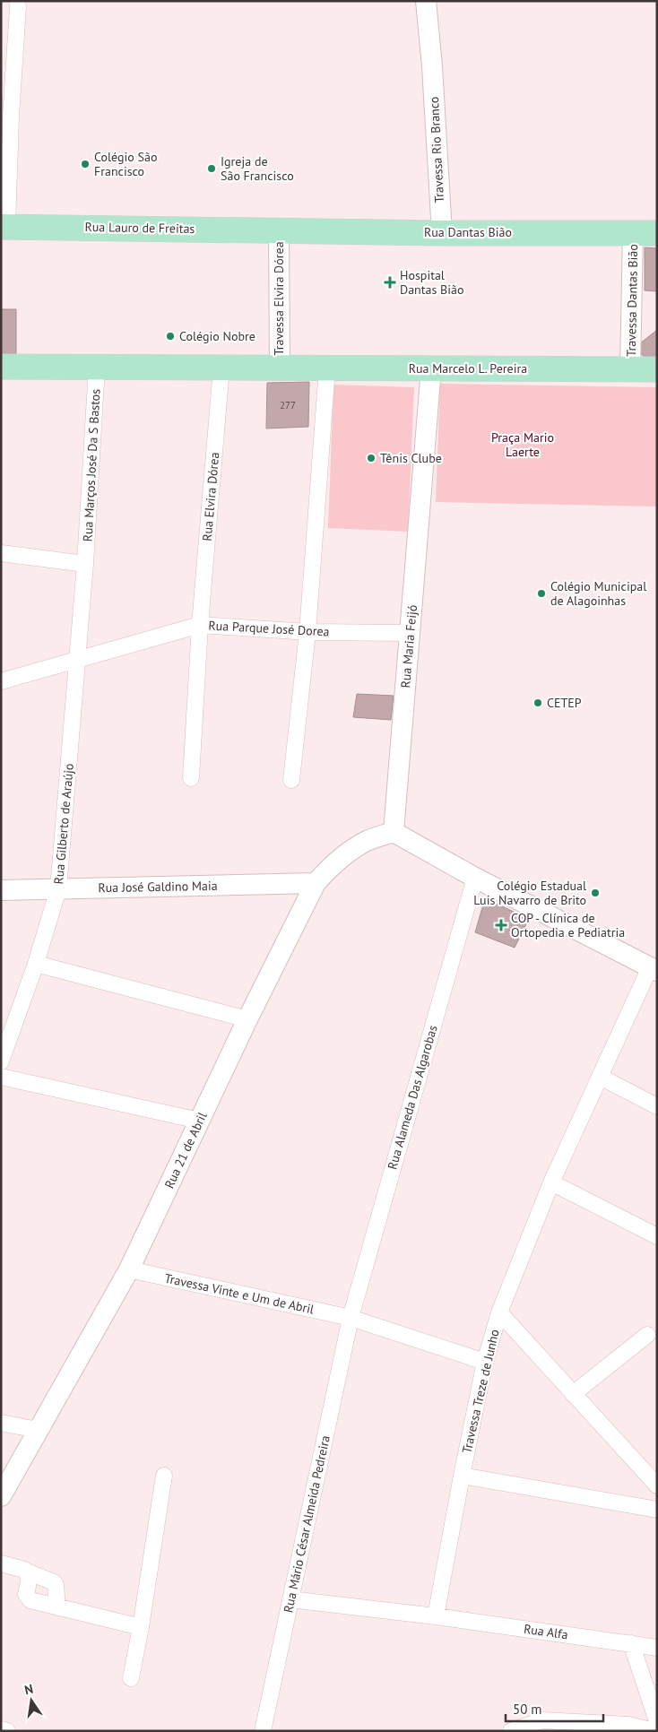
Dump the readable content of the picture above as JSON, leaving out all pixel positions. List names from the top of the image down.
{
  "streets": {
    "main road": ["Rua Lauro de Freitas", "Rua Dantas Bião", "Rua Marcelo L. Pereira"],
    "street": [
      "Travessa Rio Branco",
      "Travessa Elvira Dórea",
      "Travessa Dantas Bião",
      "Rua Marços José Da S Bastos",
      "Rua Elvira Dórea",
      "Rua Parque José Dorea",
      "Rua Maria Feijó",
      "Rua Gilberto de Araújo",
      "Rua José Galdino Maia",
      "Rua Alameda Das Algarobas",
      "Rua 21 de Abril",
      "Travessa Vinte e Um de Abril",
      "Travessa Treze de Junho",
      "Rua Mário César Almeida Pedreira",
      "Rua Alfa"
    ]
  },
  "crossings": [
    ["Travessa Rio Branco", "Rua Dantas Bião"],
    ["Rua Lauro de Freitas", "Rua Dantas Bião"],
    ["Rua Lauro de Freitas", "Travessa Elvira Dórea"],
    ["Rua Dantas Bião", "Travessa Elvira Dórea"],
    ["Rua Dantas Bião", "Travessa Dantas Bião"],
    ["Travessa Elvira Dórea", "Rua Marcelo L. Pereira"],
    ["Travessa Dantas Bião", "Rua Marcelo L. Pereira"],
    ["Rua Marcelo L. Pereira", "Rua Maria Feijó"],
    ["Rua Marços José Da S Bastos", "Rua Parque José Dorea"],
    ["Rua Marços José Da S Bastos", "Rua Gilberto de Araújo"],
    ["Rua Elvira Dórea", "Rua Parque José Dorea"],
    ["Rua Parque José Dorea", "Rua Maria Feijó"],
    ["Rua Parque José Dorea", "Rua Gilberto de Araújo"],
    ["Rua Maria Feijó", "Rua 21 de Abril"],
    ["Rua Gilberto de Araújo", "Rua José Galdino Maia"],
    ["Rua José Galdino Maia", "Rua 21 de Abril"],
    ["Rua Alameda Das Algarobas", "Travessa Vinte e Um de Abril"],
    ["Rua Alameda Das Algarobas", "Rua Mário César Almeida Pedreira"],
    ["Rua 21 de Abril", "Travessa Vinte e Um de Abril"],
    ["Travessa Vinte e Um de Abril", "Travessa Treze de Junho"],
    ["Travessa Vinte e Um de Abril", "Rua Mário César Almeida Pedreira"],
    ["Travessa Treze de Junho", "Rua Alfa"],
    ["Rua Mário César Almeida Pedreira", "Rua Alfa"]
  ],
  "parks": ["Praça Mario Laerte"],
  "places": {
    "other": [
      "Colégio São Francisco",
      "Igreja de São Francisco",
      "Colégio Nobre",
      "Tênis Clube",
      "Colégio Municipal de Alagoinhas",
      "CETEP",
      "Colégio Estadual Luis Navarro de Brito"
    ],
    "health": ["Hospital Dantas Bião", "COP - Clínica de Ortopedia e Pediatria"]
  },
  "house_numbers": ["277"],
  "scale_bar": "50 m",
  "north": "top"
}
